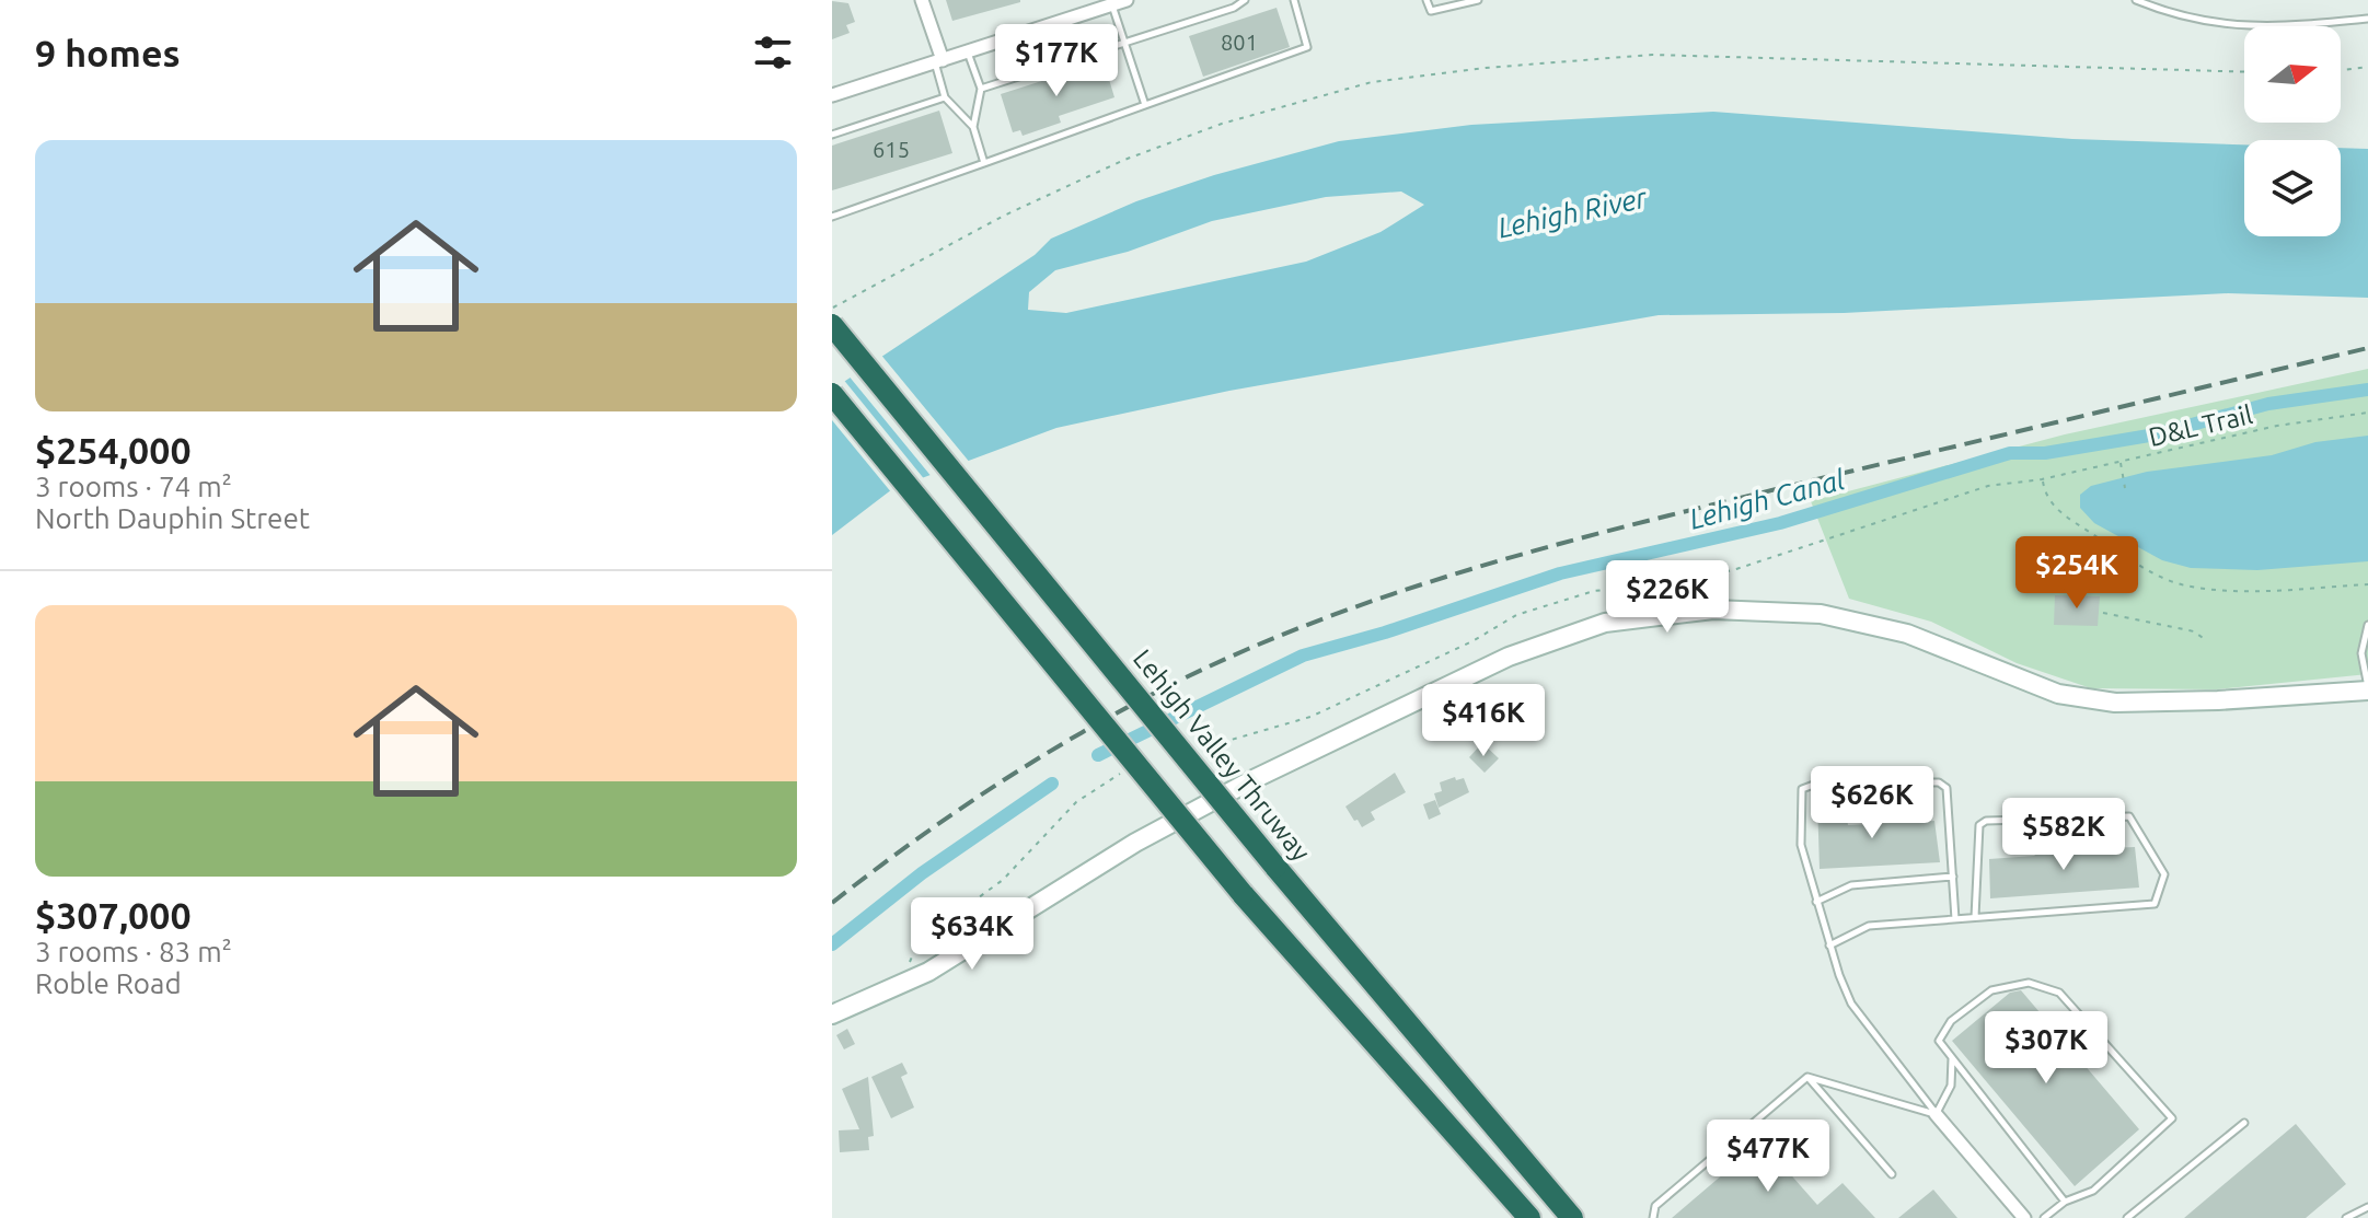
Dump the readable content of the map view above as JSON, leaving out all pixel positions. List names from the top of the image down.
{
  "streets": {
    "highway": ["Lehigh Valley Thruway"],
    "path": ["D&L Trail"]
  },
  "water": ["Lehigh River", "Lehigh Canal"],
  "house_numbers": ["801", "615"],
  "north": "right",
  "page": {
    "heading": "9 homes",
    "price": [
      "$177K",
      "$254K",
      "$226K",
      "$416K",
      "$626K",
      "$582K",
      "$634K",
      "$307K",
      "$477K"
    ],
    "list": [
      {
        "name": "$254,000",
        "note": "3 rooms · 74 m² · North Dauphin Street"
      },
      {
        "name": "$307,000",
        "note": "3 rooms · 83 m² · Roble Road"
      }
    ]
  }
}
